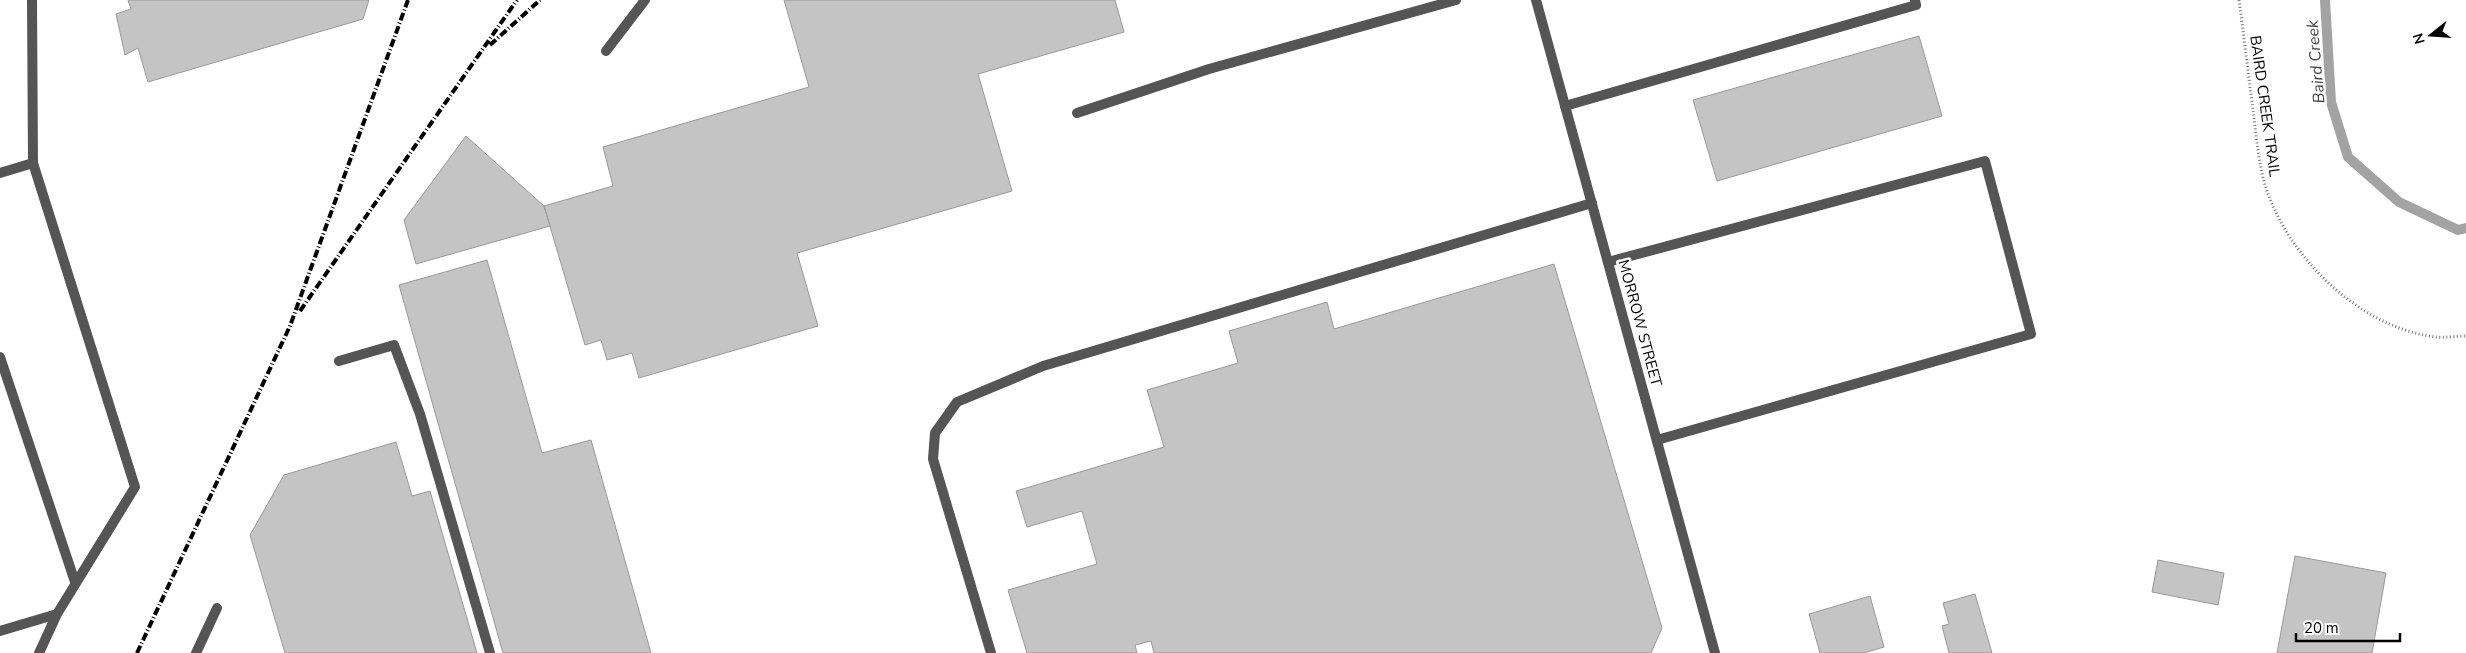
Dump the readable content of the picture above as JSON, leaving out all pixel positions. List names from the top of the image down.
{
  "streets": {
    "street": ["MORROW STREET"],
    "path": ["BAIRD CREEK TRAIL"]
  },
  "water": ["Baird Creek"],
  "scale_bar": "20 m",
  "north": "left"
}
